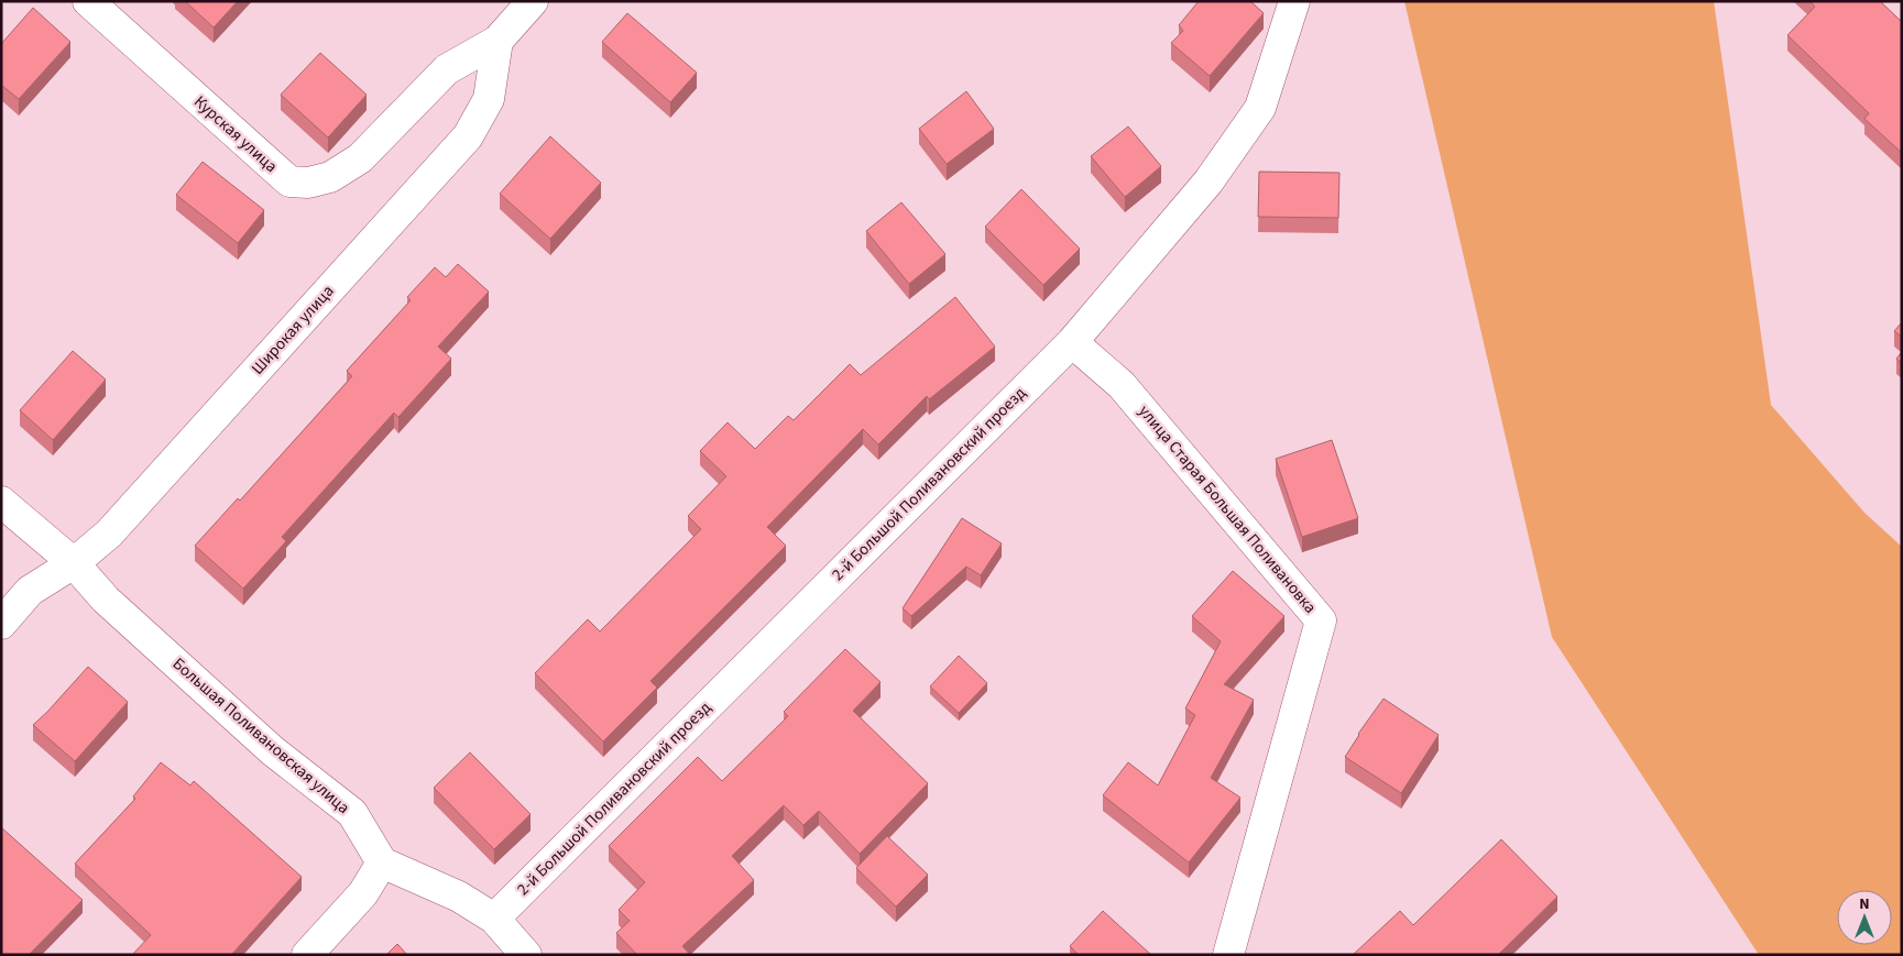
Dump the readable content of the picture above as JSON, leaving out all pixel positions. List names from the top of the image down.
{
  "streets": {
    "street": [
      "Курская улица",
      "Широкая улица",
      "2-й Большой Поливановский проезд",
      "улица Старая Большая Поливановка",
      "Большая Поливановская улица"
    ]
  },
  "crossings": [
    ["Курская улица", "Широкая улица"],
    ["Широкая улица", "Большая Поливановская улица"],
    ["2-й Большой Поливановский проезд", "улица Старая Большая Поливановка"]
  ],
  "north": "top"
}
